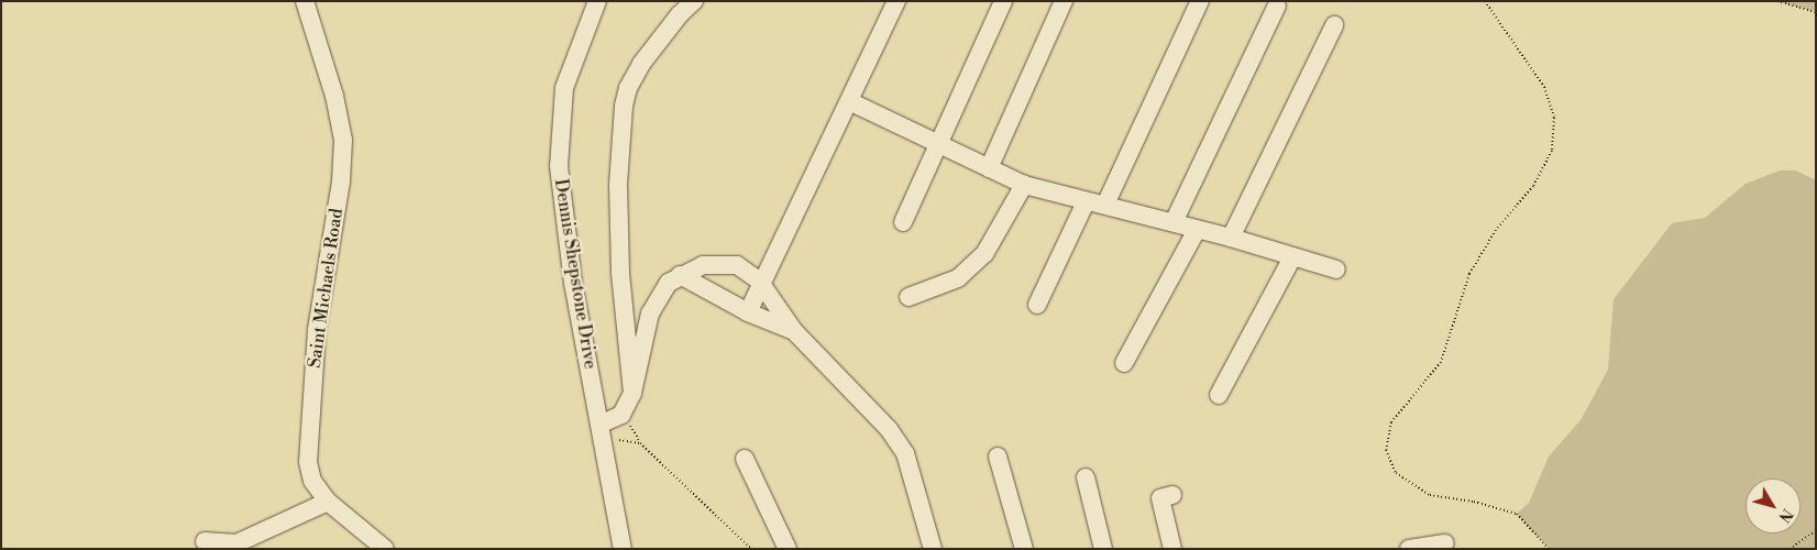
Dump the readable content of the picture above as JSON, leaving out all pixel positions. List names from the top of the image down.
{
  "streets": {
    "street": ["Dennis Shepstone Drive", "Saint Michaels Road"]
  },
  "north": "bottom right"
}
